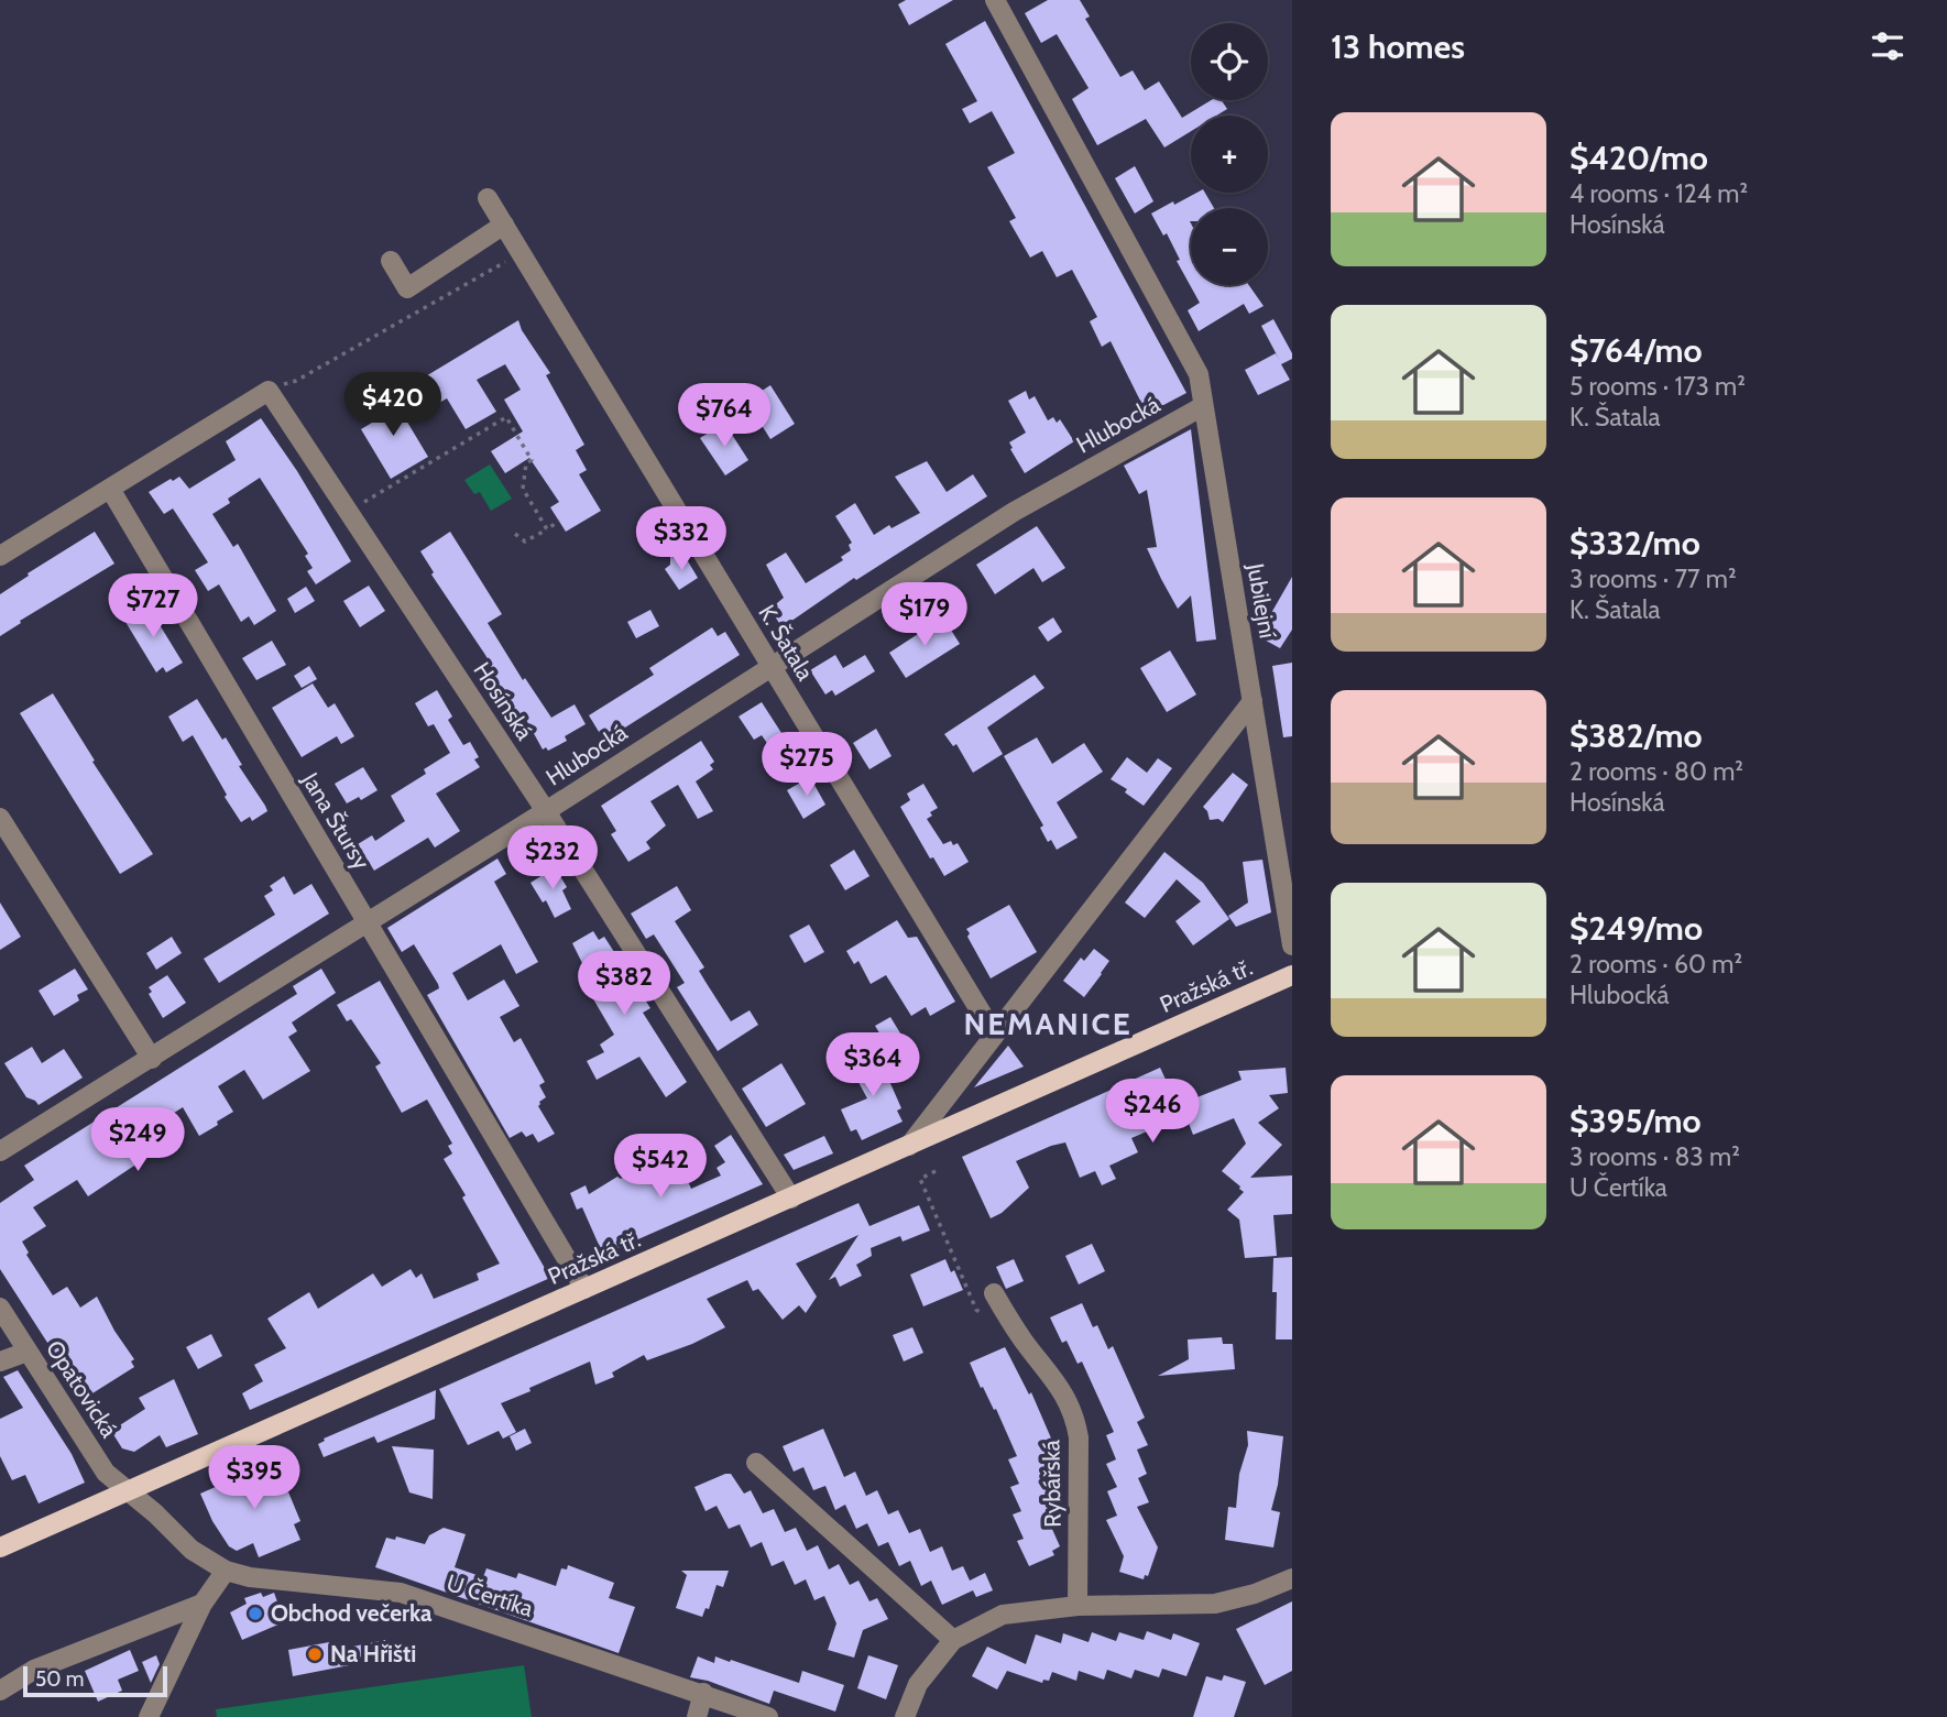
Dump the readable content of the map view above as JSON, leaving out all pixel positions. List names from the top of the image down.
{
  "streets": {
    "main road": ["Pražská tř."],
    "street": [
      "Hlubocká",
      "Jubilejní",
      "K. Šatala",
      "Hosínská",
      "Jana Štursy",
      "Opatovická",
      "Rybářská",
      "U Čertíka"
    ]
  },
  "crossings": [
    ["Hlubocká", "Jubilejní"],
    ["Hlubocká", "K. Šatala"],
    ["Hlubocká", "Hosínská"],
    ["Hlubocká", "Jana Štursy"],
    ["Hosínská", "Pražská tř."],
    ["Jana Štursy", "Pražská tř."],
    ["Pražská tř.", "Opatovická"],
    ["Opatovická", "U Čertíka"]
  ],
  "districts": ["NEMANICE"],
  "places": ["Obchod večerka", "Na Hřišti"],
  "scale_bar": "50 m",
  "page": {
    "heading": "13 homes",
    "map_buttons": ["+", "−"],
    "list": [
      {
        "name": "$420/mo",
        "note": "4 rooms · 124 m² · Hosínská"
      },
      {
        "name": "$764/mo",
        "note": "5 rooms · 173 m² · K. Šatala"
      },
      {
        "name": "$332/mo",
        "note": "3 rooms · 77 m² · K. Šatala"
      },
      {
        "name": "$382/mo",
        "note": "2 rooms · 80 m² · Hosínská"
      },
      {
        "name": "$249/mo",
        "note": "2 rooms · 60 m² · Hlubocká"
      },
      {
        "name": "$395/mo",
        "note": "3 rooms · 83 m² · U Čertíka"
      }
    ],
    "price": [
      "$420",
      "$764",
      "$332",
      "$727",
      "$179",
      "$275",
      "$232",
      "$382",
      "$364",
      "$246",
      "$249",
      "$542",
      "$395"
    ],
    "scale": "50 m"
  }
}
